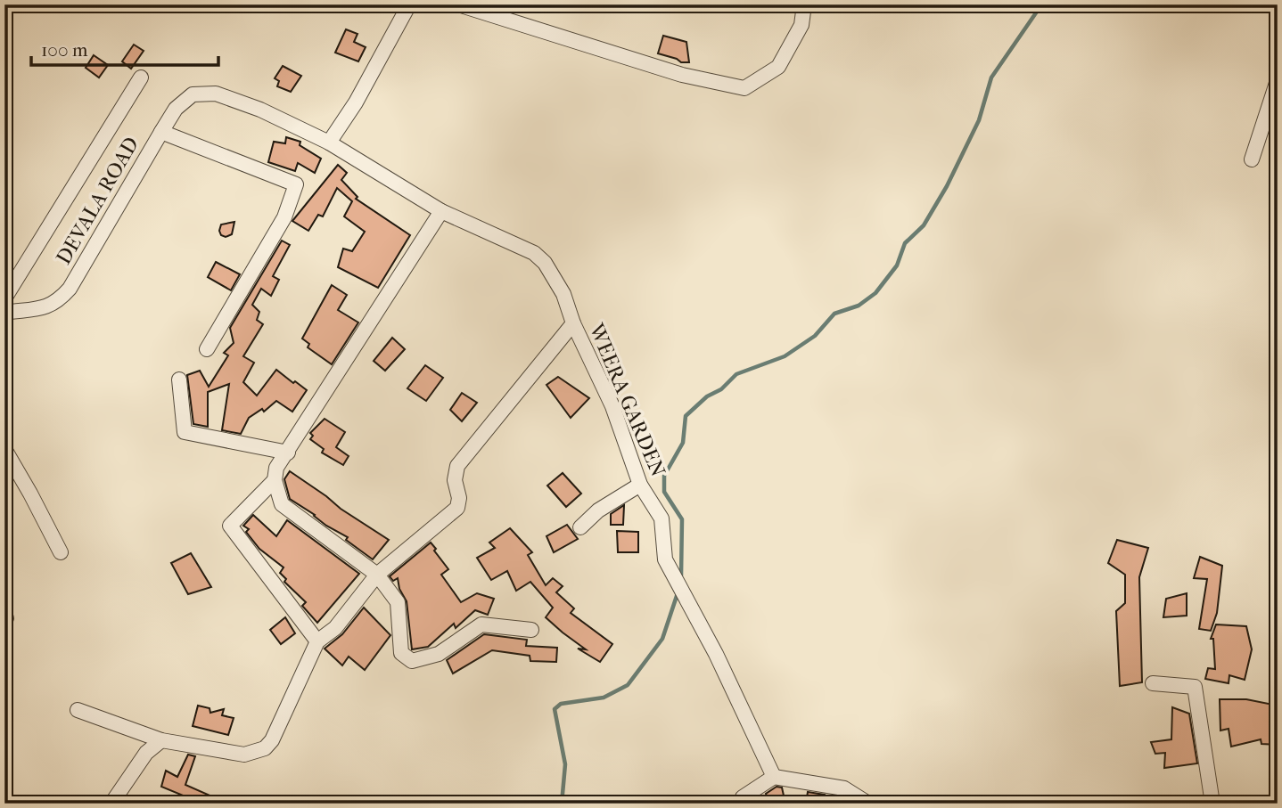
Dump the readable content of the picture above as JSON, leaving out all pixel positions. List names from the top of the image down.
{
  "streets": {
    "street": ["DEVALA ROAD", "WEERA GARDEN"]
  },
  "crossings": [
    ["DEVALA ROAD", "WEERA GARDEN"]
  ],
  "scale_bar": "100 m"
}
